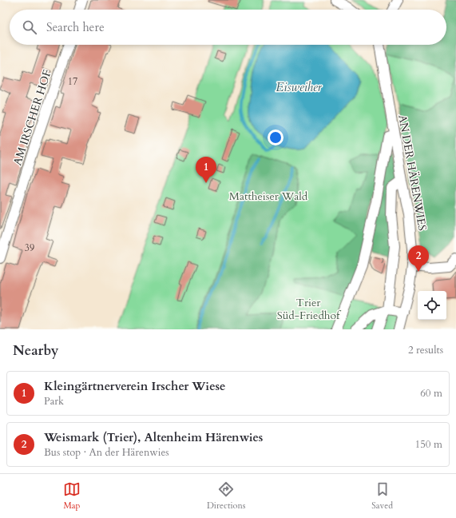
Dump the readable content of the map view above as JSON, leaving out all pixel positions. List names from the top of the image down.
{
  "streets": {
    "street": ["AM IRSCHER HOF", "AN DER HÄRENWIES"]
  },
  "water": ["Eisweiher"],
  "parks": ["Mattheiser Wald", "Trier Süd-Friedhof"],
  "house_numbers": ["17", "39"],
  "page": {
    "search": "Search here",
    "pins": ["1", "2"],
    "heading": ["Nearby", "2 results"],
    "list": [
      {
        "mark": "1",
        "name": "Kleingärtnerverein Irscher Wiese",
        "note": "Park",
        "value": "60 m"
      },
      {
        "mark": "2",
        "name": "Weismark (Trier), Altenheim Härenwies",
        "note": "Bus stop · An der Härenwies",
        "value": "150 m"
      }
    ],
    "nav": ["Map", "Directions", "Saved"]
  }
}
